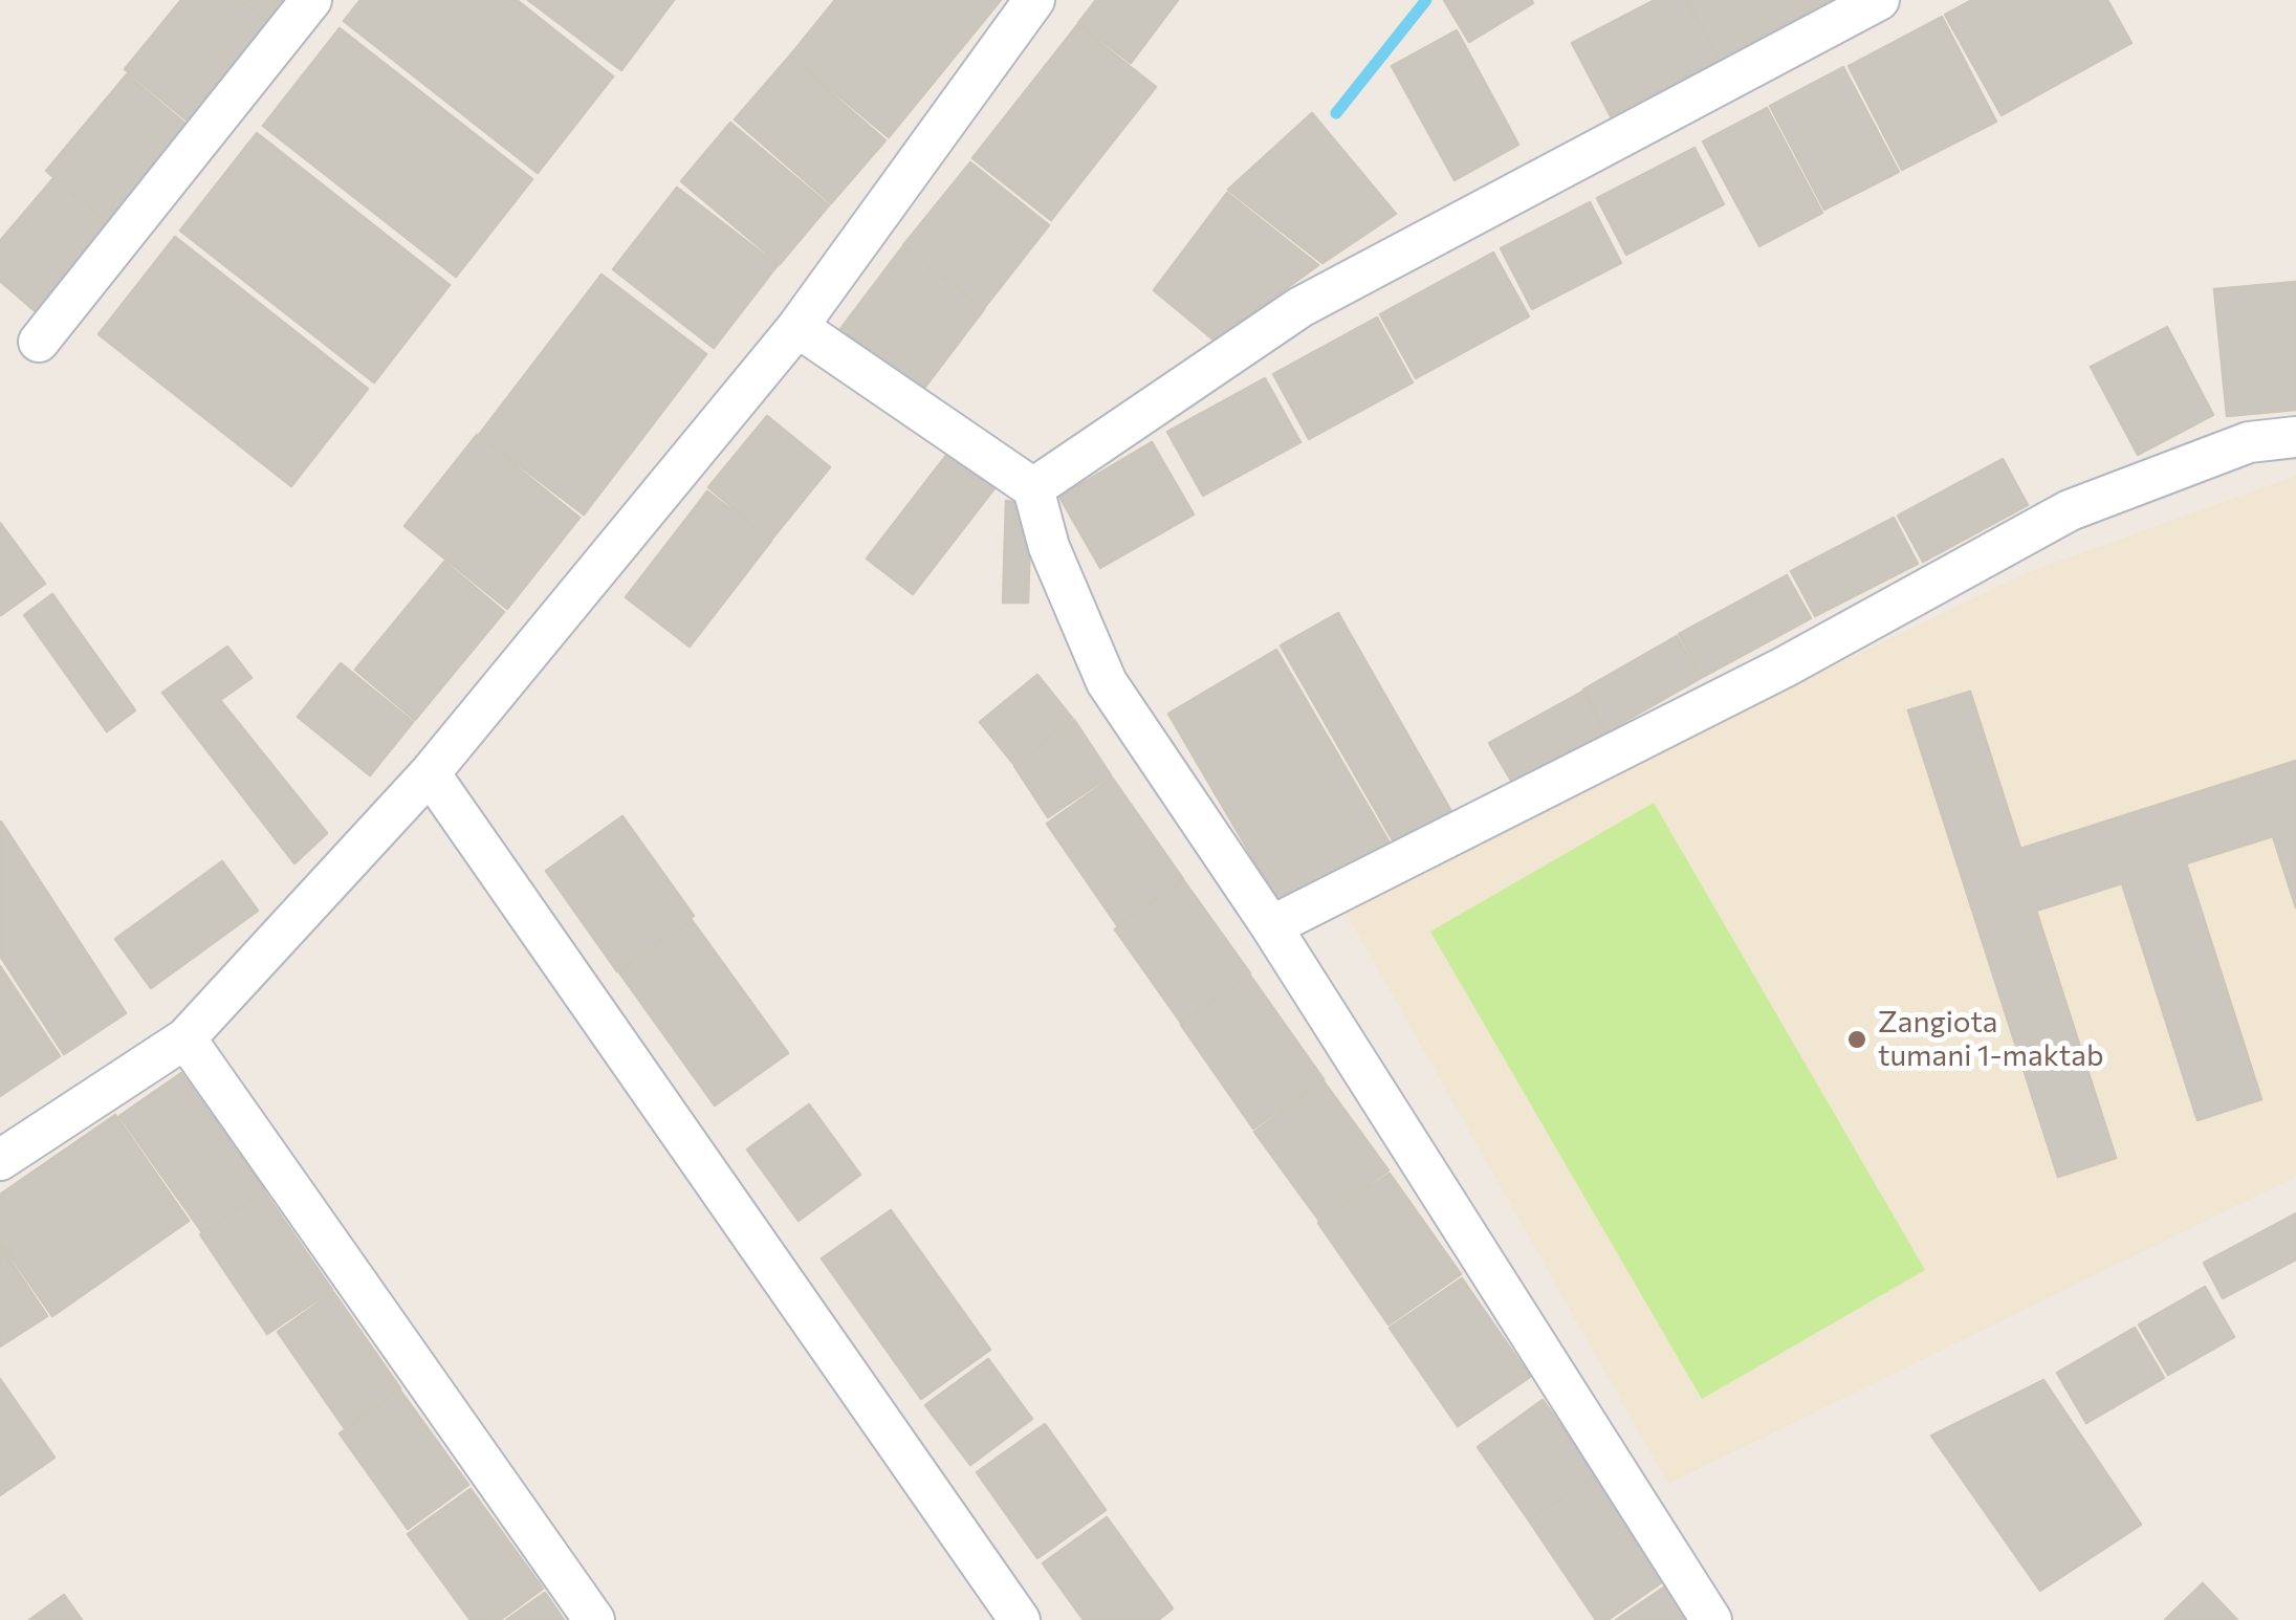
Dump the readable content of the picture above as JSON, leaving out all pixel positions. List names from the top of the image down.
{
  "places": ["Zangiota tumani 1-maktab"]
}
